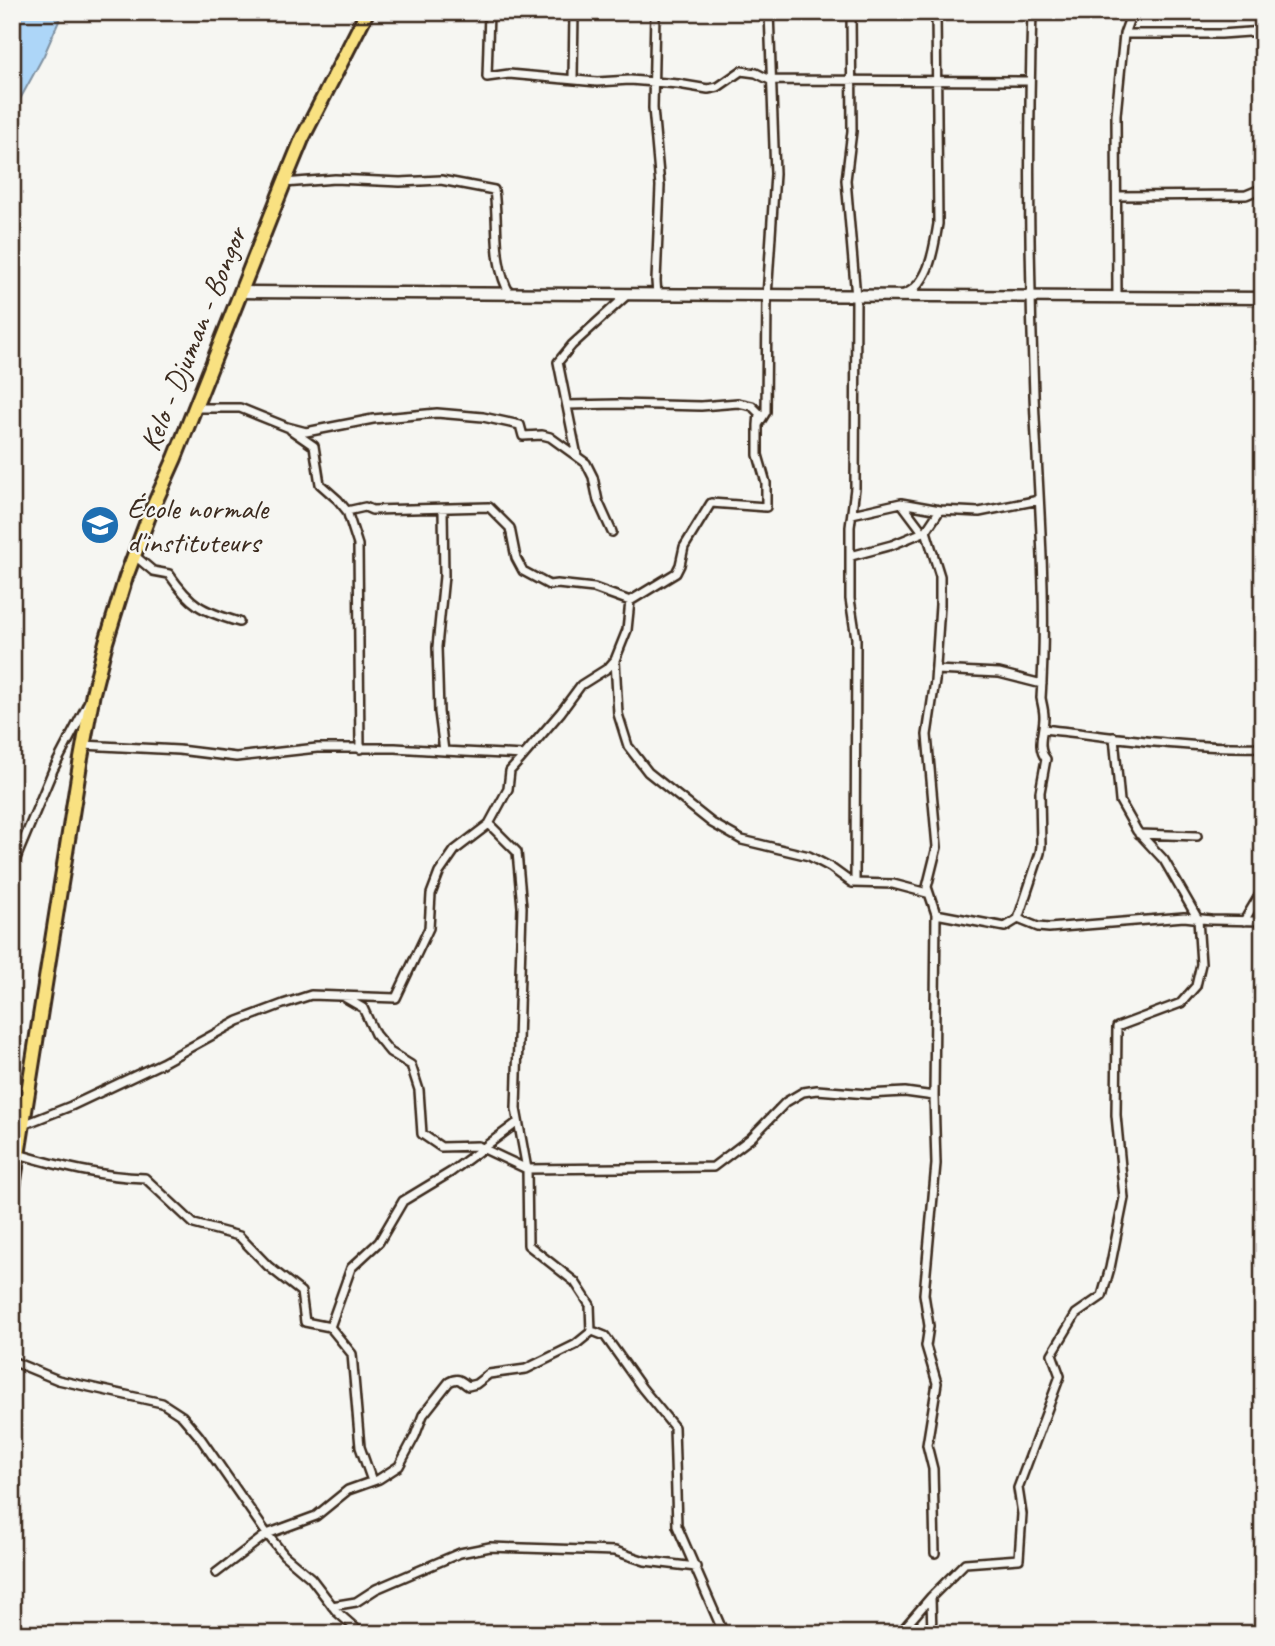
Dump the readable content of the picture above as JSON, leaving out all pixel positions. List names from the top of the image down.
{
  "streets": {
    "highway": ["Kelo - Djuman - Bongor"]
  },
  "places": {
    "school or university": ["École normale d'instituteurs"]
  }
}
